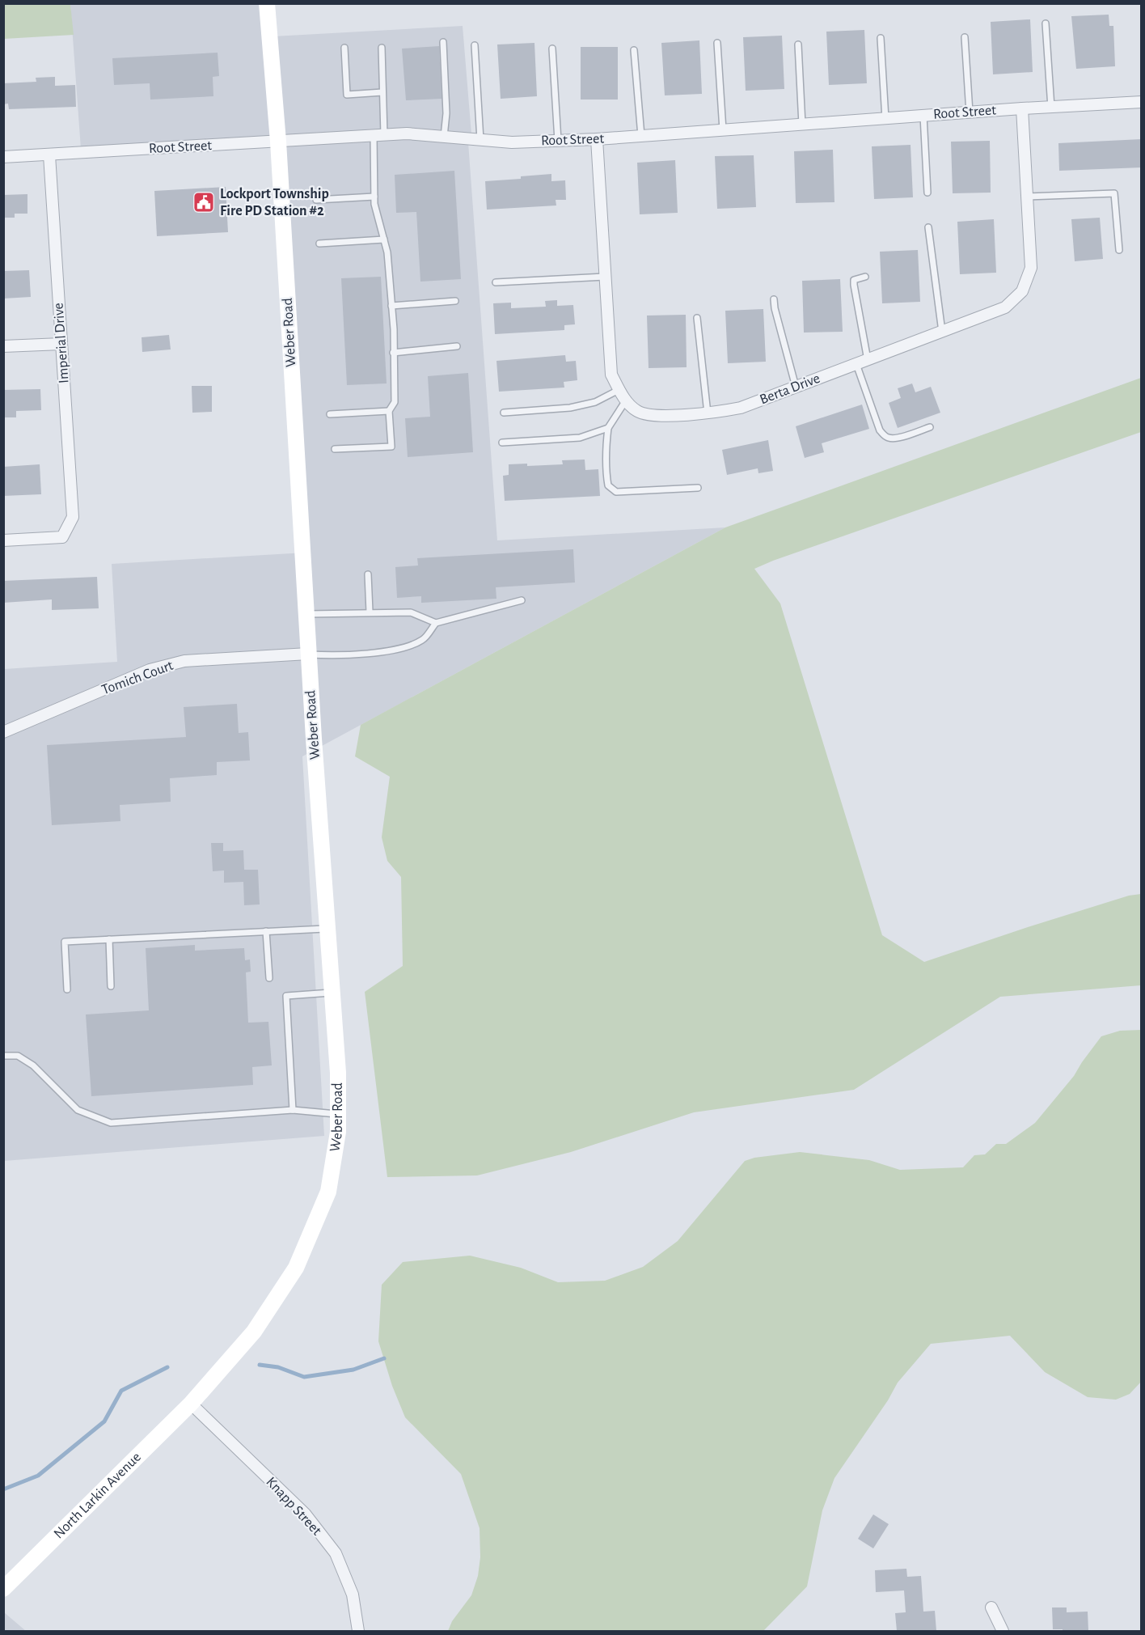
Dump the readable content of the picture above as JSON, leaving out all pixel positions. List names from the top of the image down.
{
  "streets": {
    "main road": ["Weber Road", "North Larkin Avenue"],
    "street": [
      "Root Street",
      "Imperial Drive",
      "Berta Drive",
      "Tomich Court",
      "Knapp Street"
    ]
  },
  "crossings": [
    ["Root Street", "Weber Road"],
    ["Root Street", "Imperial Drive"],
    ["Root Street", "Berta Drive"],
    ["Weber Road", "Tomich Court"],
    ["Weber Road", "North Larkin Avenue"],
    ["Weber Road", "Knapp Street"],
    ["North Larkin Avenue", "Knapp Street"]
  ],
  "places": {
    "public building": ["Lockport Township Fire PD Station #2"]
  }
}
